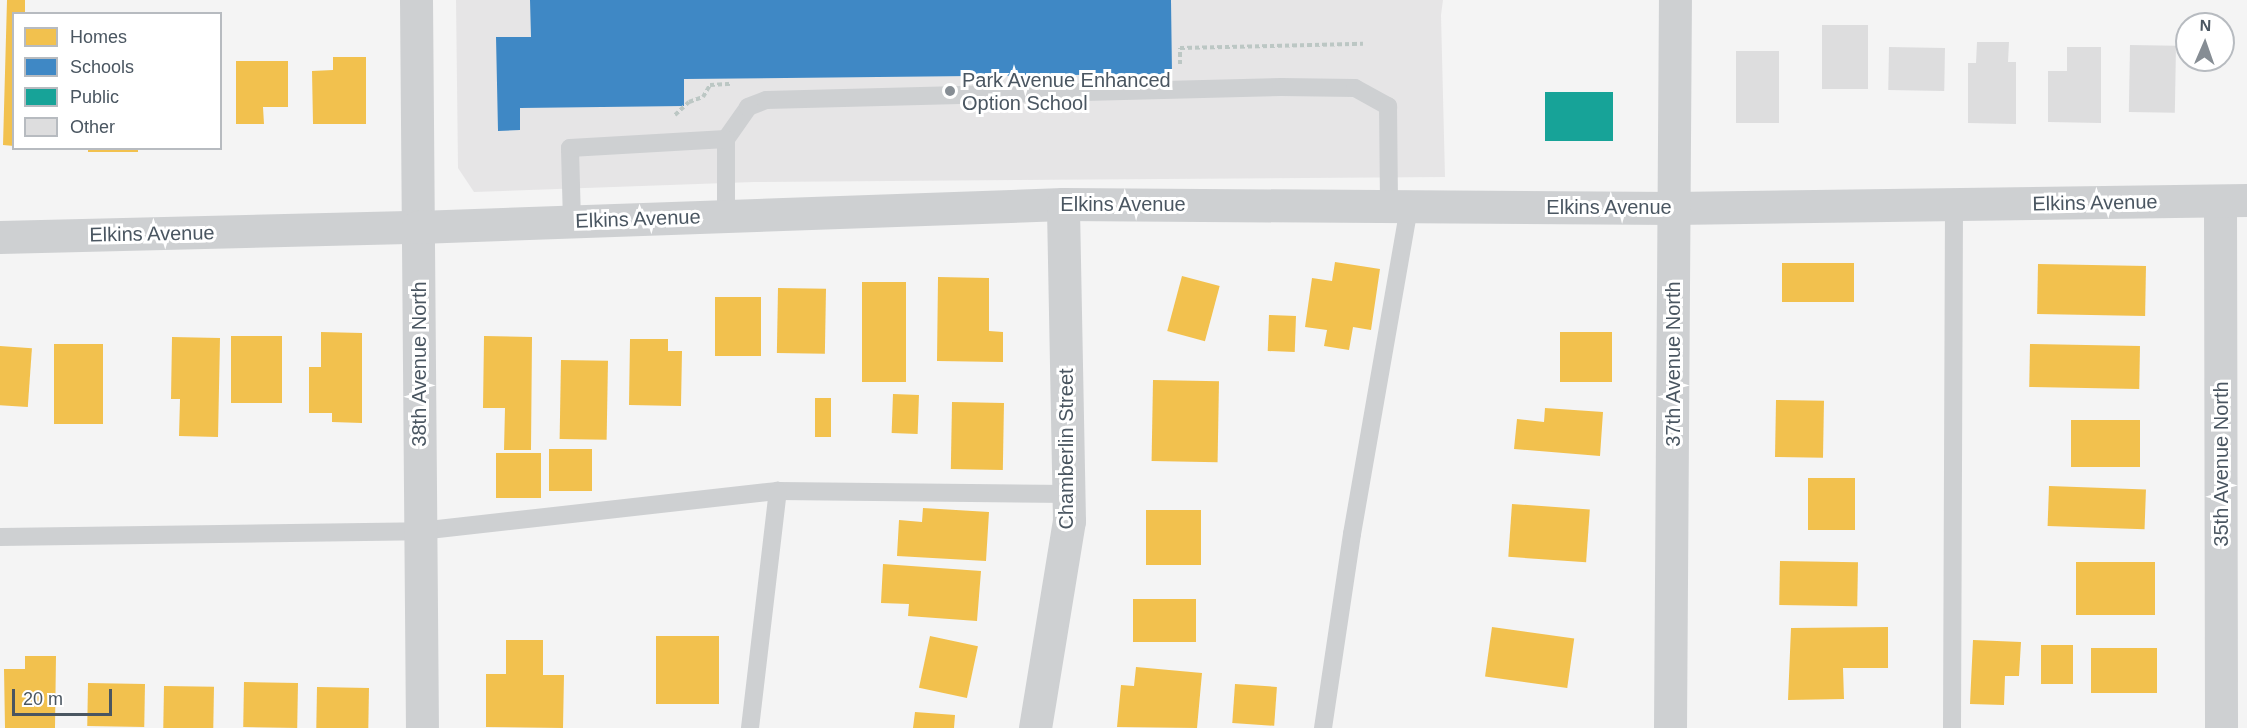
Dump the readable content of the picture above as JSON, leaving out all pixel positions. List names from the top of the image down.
{
  "streets": {
    "street": [
      "Elkins Avenue",
      "38th Avenue North",
      "37th Avenue North",
      "Chamberlin Street",
      "35th Avenue North"
    ]
  },
  "crossings": [
    ["Elkins Avenue", "38th Avenue North"],
    ["Elkins Avenue", "37th Avenue North"],
    ["Elkins Avenue", "Chamberlin Street"],
    ["Elkins Avenue", "35th Avenue North"]
  ],
  "places": ["Park Avenue Enhanced Option School"],
  "legend": [
    "Homes",
    "Schools",
    "Public",
    "Other"
  ],
  "scale_bar": "20 m",
  "north": "top"
}
